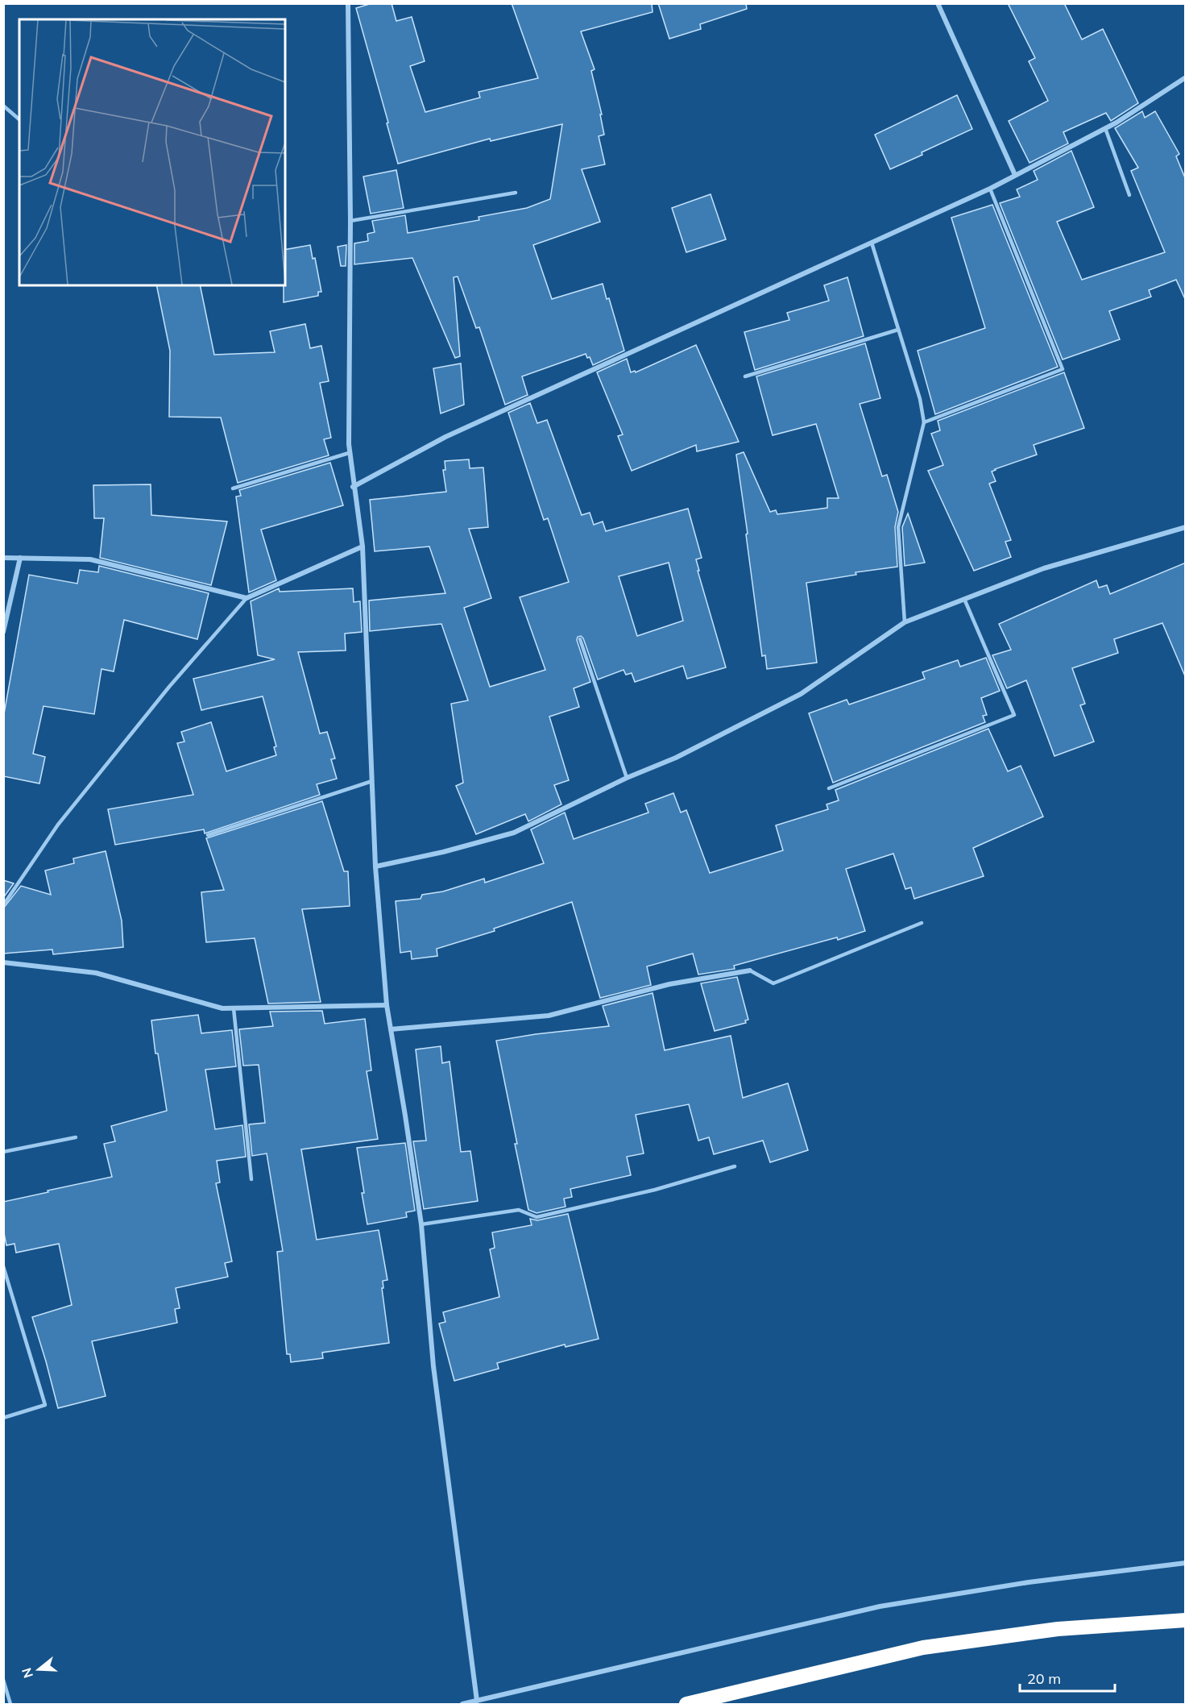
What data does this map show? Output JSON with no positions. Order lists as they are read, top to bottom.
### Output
{
  "scale_bar": "20 m",
  "north": "left"
}
